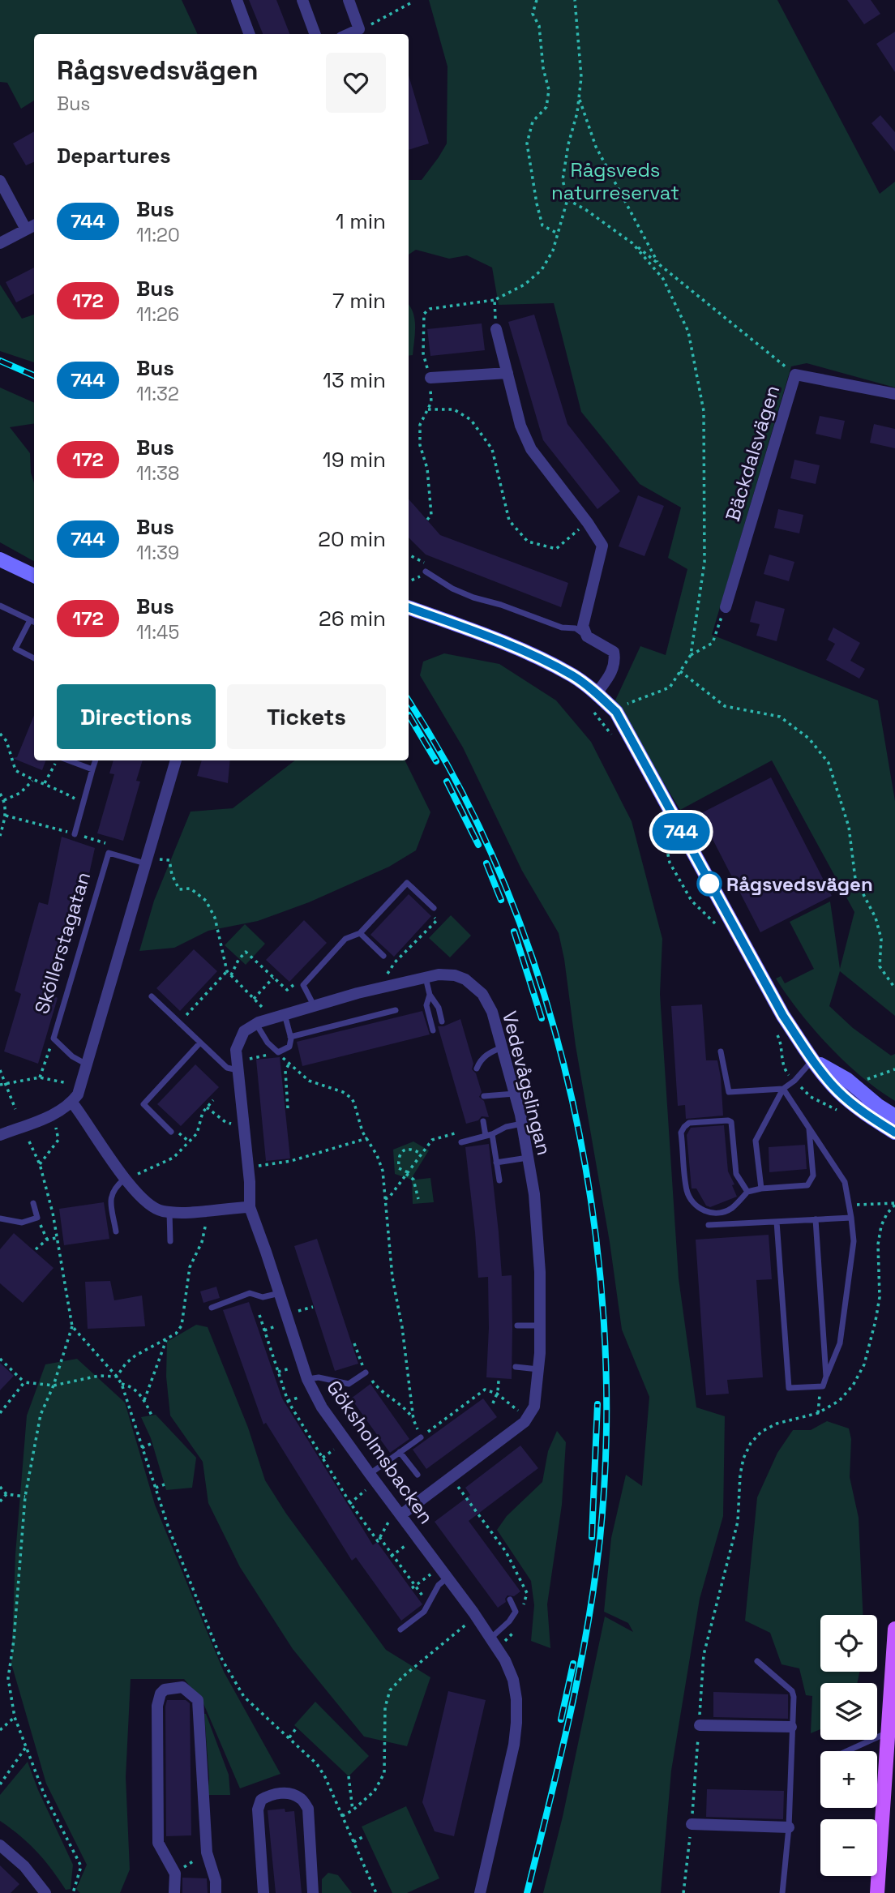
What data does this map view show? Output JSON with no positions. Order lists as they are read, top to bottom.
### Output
{
  "streets": {
    "street": ["Bäckdalsvägen", "Vedevågslingan", "Göksholmsbacken"],
    "lane": ["Sköllerstagatan"]
  },
  "crossings": [
    ["Vedevågslingan", "Göksholmsbacken"]
  ],
  "parks": ["Rågsveds naturreservat"],
  "places": ["Rågsvedsvägen"],
  "lines": ["bus line 744"],
  "page": {
    "on_map": "744",
    "heading": [
      ["Rågsvedsvägen", "Bus"],
      "Departures"
    ],
    "list": [
      {
        "mark": "744",
        "name": "Bus",
        "note": "11:20",
        "value": "1 min"
      },
      {
        "mark": "172",
        "name": "Bus",
        "note": "11:26",
        "value": "7 min"
      },
      {
        "mark": "744",
        "name": "Bus",
        "note": "11:32",
        "value": "13 min"
      },
      {
        "mark": "172",
        "name": "Bus",
        "note": "11:38",
        "value": "19 min"
      },
      {
        "mark": "744",
        "name": "Bus",
        "note": "11:39",
        "value": "20 min"
      },
      {
        "mark": "172",
        "name": "Bus",
        "note": "11:45",
        "value": "26 min"
      }
    ],
    "buttons": ["Directions", "Tickets"],
    "map_buttons": ["+", "−"]
  }
}
